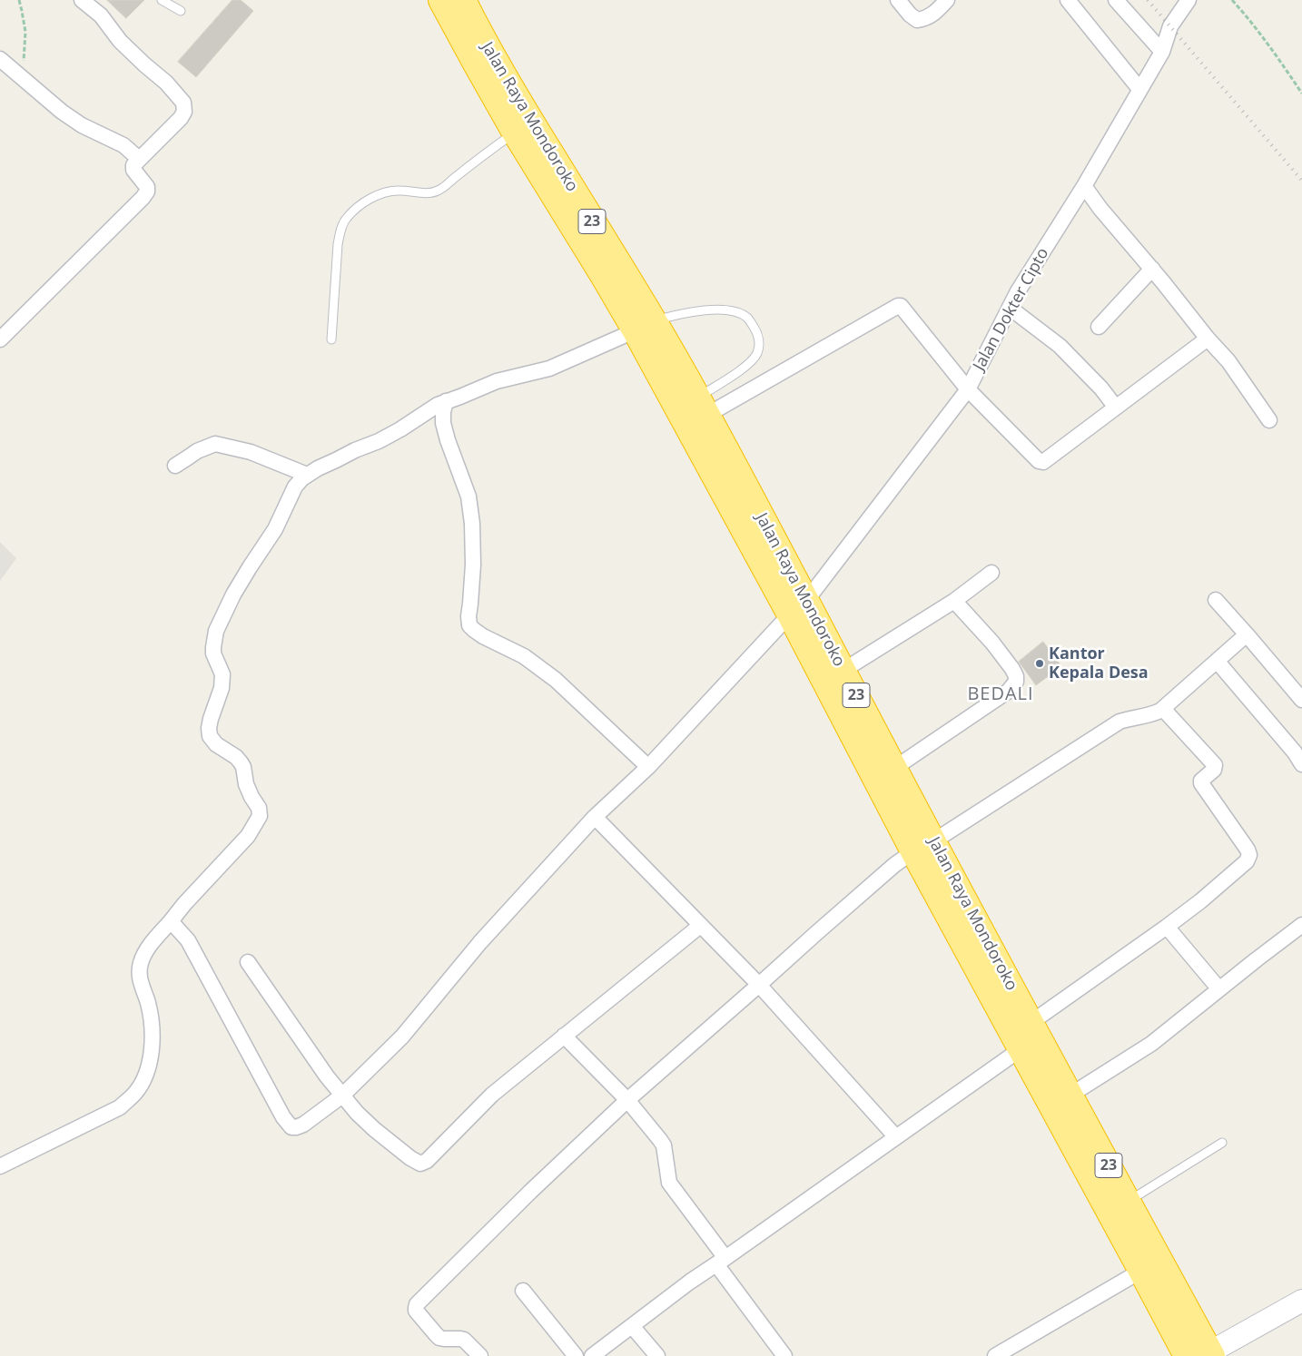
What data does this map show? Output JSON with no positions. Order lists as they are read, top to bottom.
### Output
{
  "streets": {
    "highway": ["Jalan Raya Mondoroko", "23"],
    "street": ["Jalan Dokter Cipto"]
  },
  "crossings": [
    ["Jalan Raya Mondoroko", "Jalan Dokter Cipto"]
  ],
  "districts": ["BEDALI"],
  "places": ["Kantor Kepala Desa"]
}
